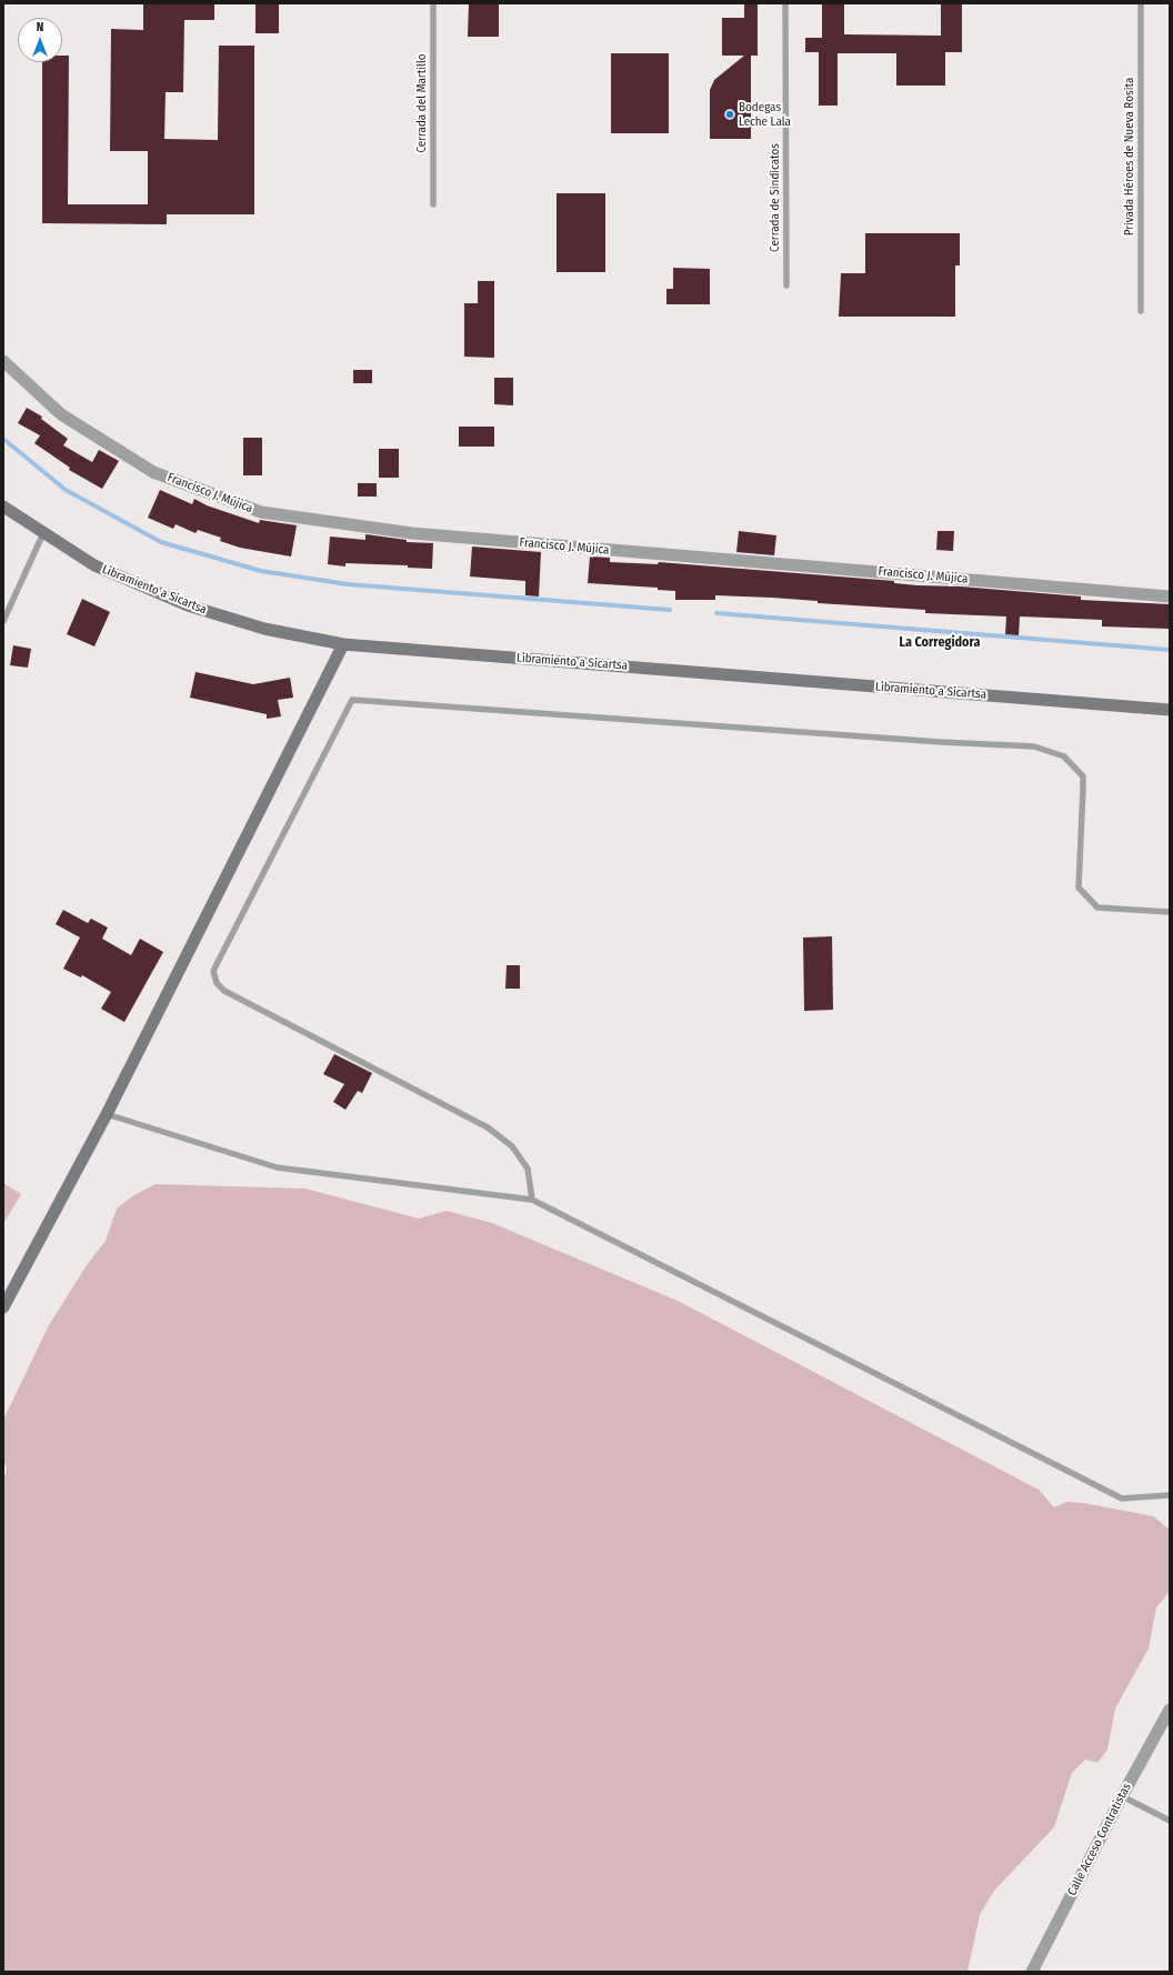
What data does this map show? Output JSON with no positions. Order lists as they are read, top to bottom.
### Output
{
  "streets": {
    "main road": ["Libramiento a Sicartsa"],
    "street": ["Francisco J. Mújica", "Calle Acceso Contratistas"],
    "lane": ["Cerrada del Martillo", "Privada Héroes de Nueva Rosita", "Cerrada de Sindicatos"]
  },
  "districts": ["La Corregidora"],
  "places": ["Bodegas Leche Lala"],
  "north": "top"
}
